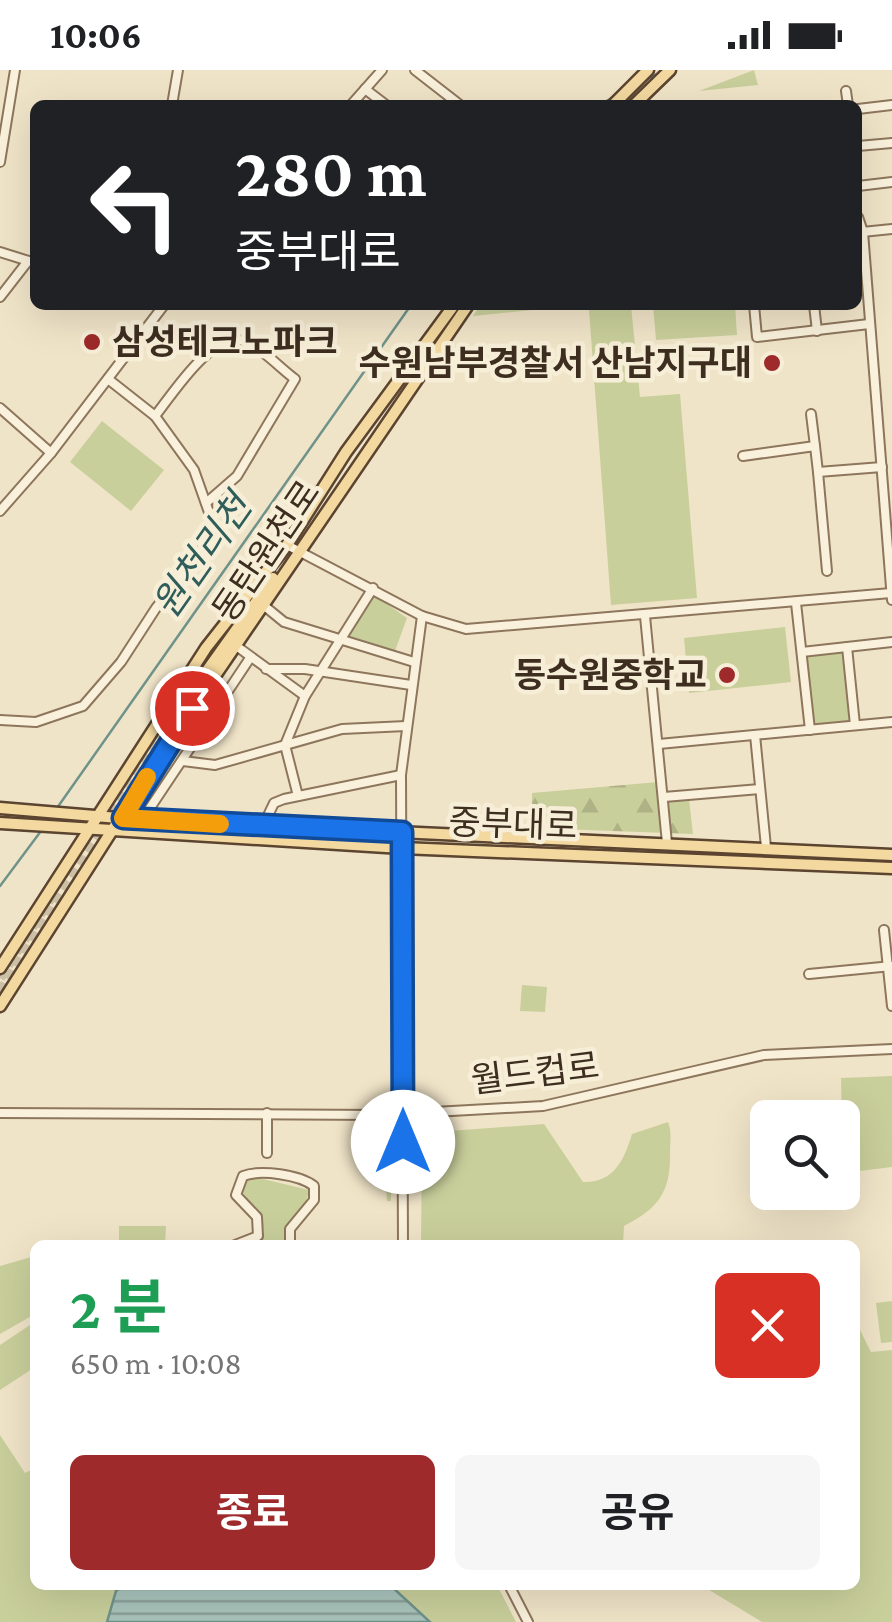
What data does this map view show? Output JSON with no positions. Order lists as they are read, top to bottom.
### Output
{
  "streets": {
    "main road": ["동탄원천로", "중부대로"],
    "street": ["월드컵로"]
  },
  "crossings": [
    ["동탄원천로", "중부대로"]
  ],
  "water": ["원천리천"],
  "places": ["삼성테크노파크", "수원남부경찰서 산남지구대", "동수원중학교"],
  "page": {
    "status": "10:06",
    "turn": ["280 m", "중부대로"],
    "heading": ["2 분", "650 m · 10:08"],
    "buttons": ["종료", "공유"]
  }
}
